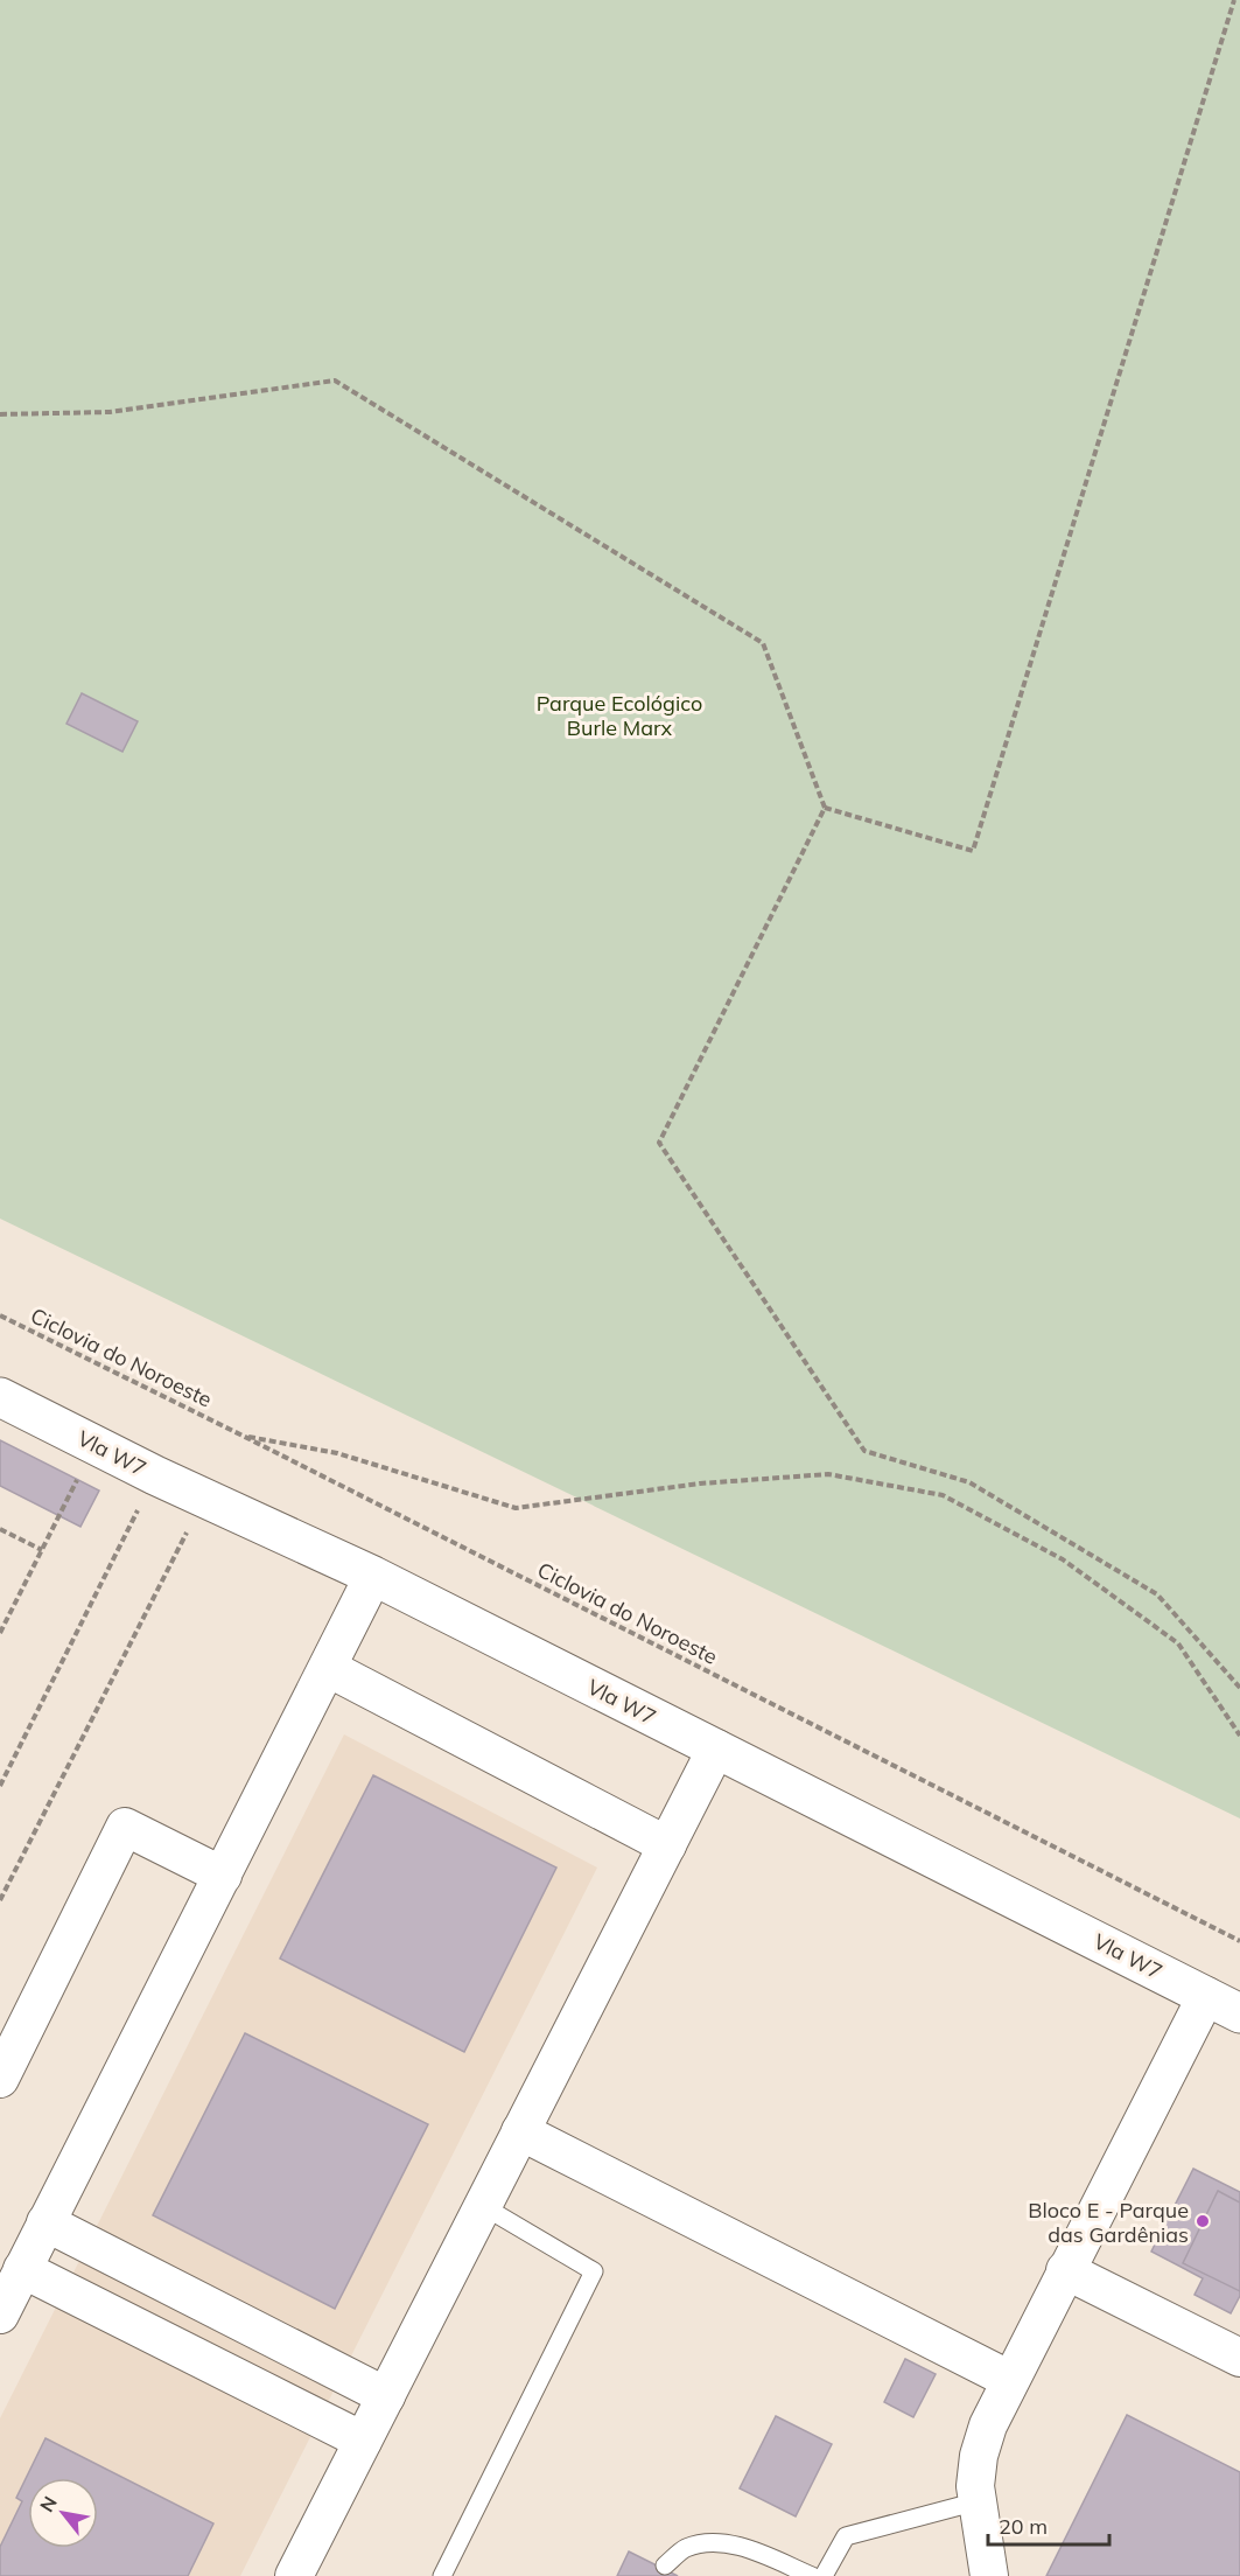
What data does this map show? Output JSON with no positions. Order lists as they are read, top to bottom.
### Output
{
  "streets": {
    "main road": ["Vla W7"],
    "path": ["Ciclovia do Noroeste"]
  },
  "parks": ["Parque Ecológico Burle Marx"],
  "places": ["Bloco E - Parque das Gardênias"],
  "scale_bar": "20 m",
  "north": "top left"
}
